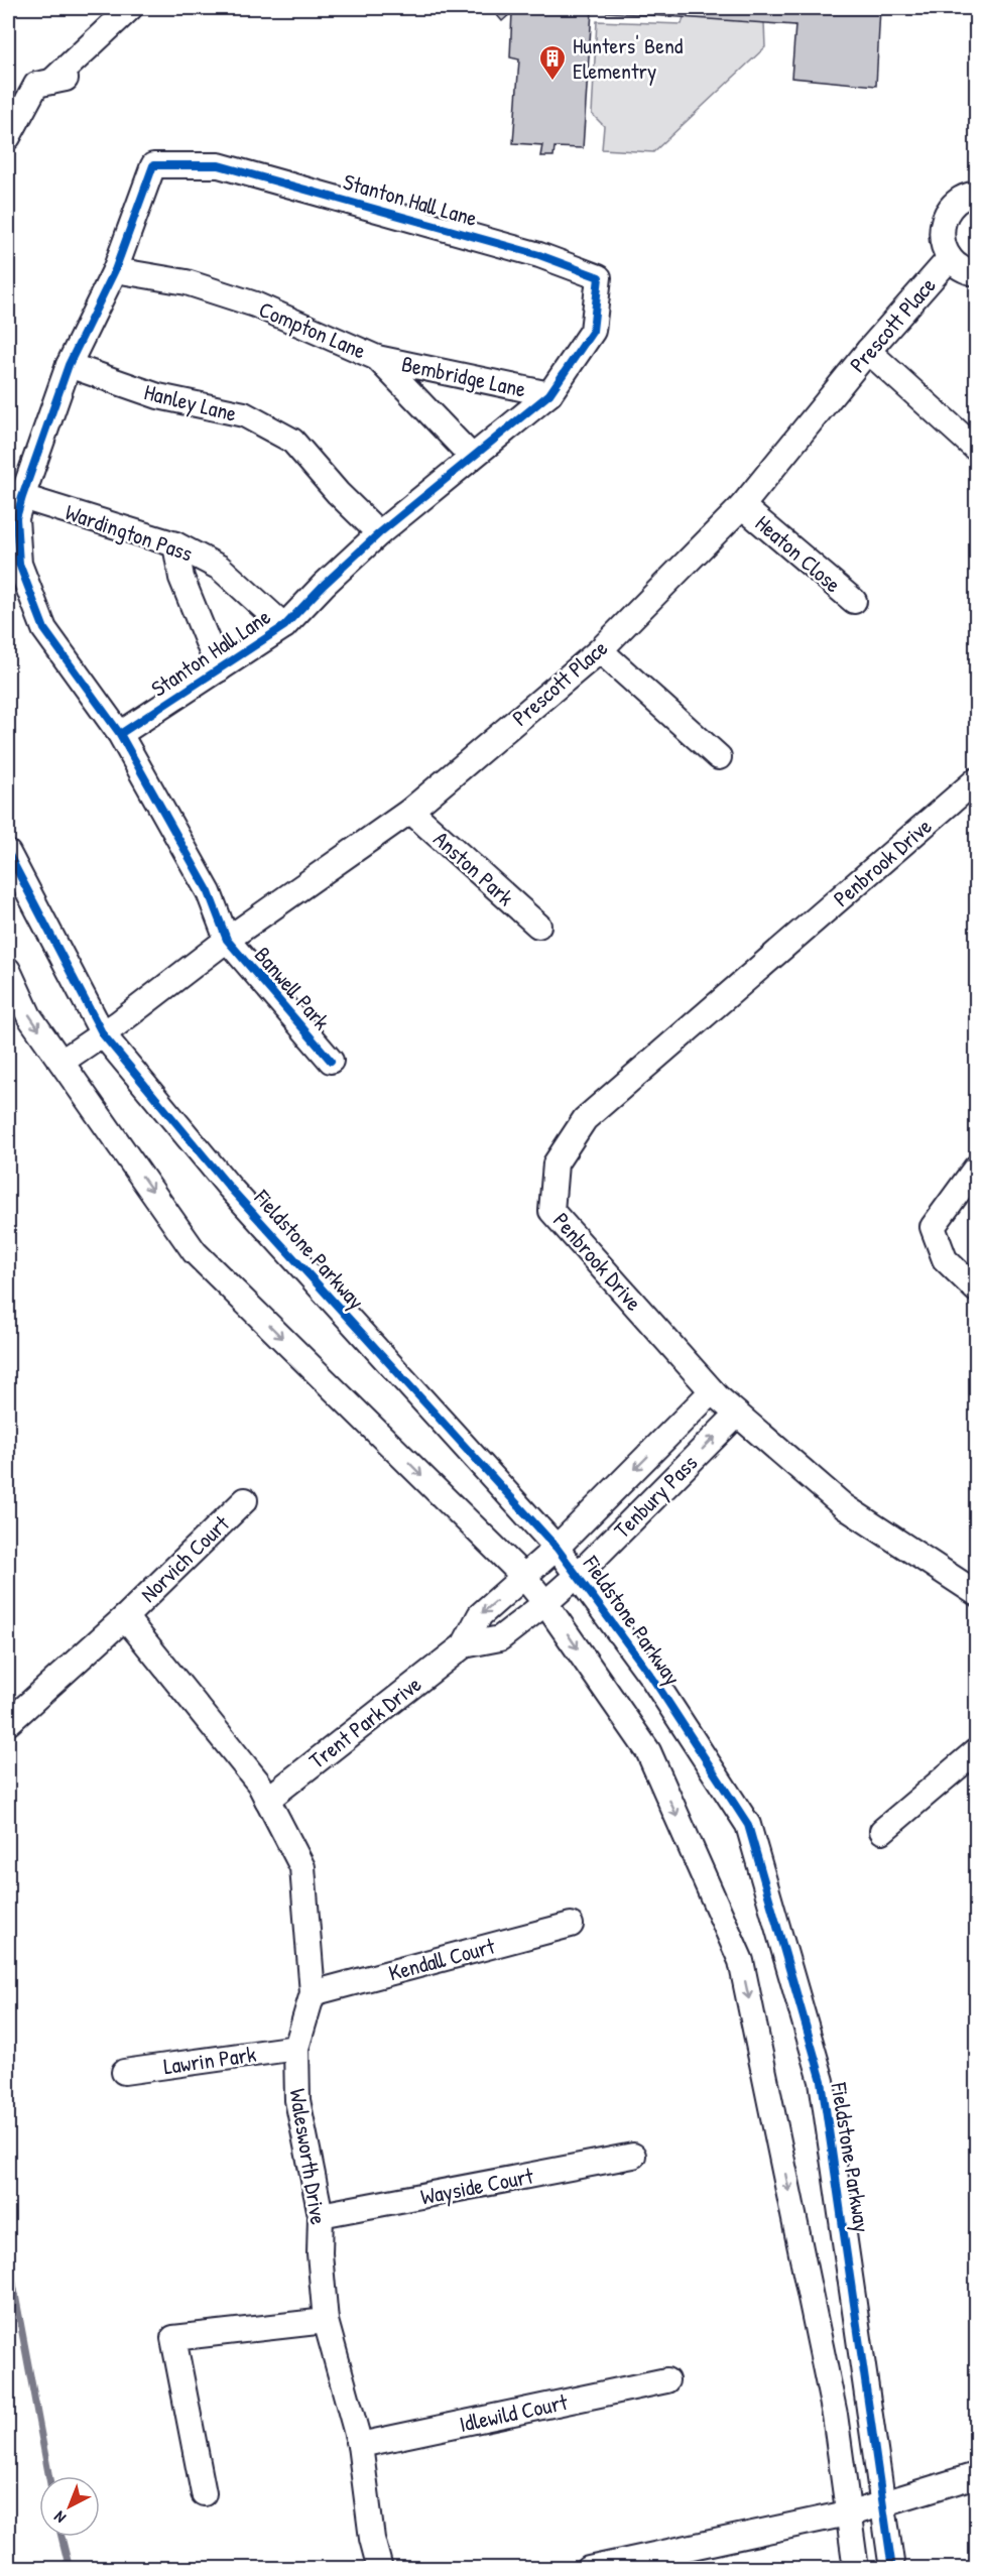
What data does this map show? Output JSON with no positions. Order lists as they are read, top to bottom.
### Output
{
  "streets": {
    "street": [
      "Stanton Hall Lane",
      "Prescott Place",
      "Compton Lane",
      "Bembridge Lane",
      "Hanley Lane",
      "Wardington Pass",
      "Heaton Close",
      "Penbrook Drive",
      "Anston Park",
      "Banwell Park",
      "Fieldstone Parkway",
      "Tenbury Pass",
      "Norvich Court",
      "Trent Park Drive",
      "Kendall Court",
      "Lawrin Park",
      "Walesworth Drive",
      "Wayside Court",
      "Idlewild Court"
    ]
  },
  "crossings": [
    ["Stanton Hall Lane", "Prescott Place"],
    ["Stanton Hall Lane", "Compton Lane"],
    ["Stanton Hall Lane", "Bembridge Lane"],
    ["Stanton Hall Lane", "Hanley Lane"],
    ["Stanton Hall Lane", "Wardington Pass"],
    ["Stanton Hall Lane", "Banwell Park"],
    ["Prescott Place", "Heaton Close"],
    ["Prescott Place", "Anston Park"],
    ["Prescott Place", "Banwell Park"],
    ["Prescott Place", "Fieldstone Parkway"],
    ["Compton Lane", "Bembridge Lane"],
    ["Penbrook Drive", "Tenbury Pass"],
    ["Fieldstone Parkway", "Tenbury Pass"],
    ["Tenbury Pass", "Trent Park Drive"],
    ["Norvich Court", "Walesworth Drive"],
    ["Trent Park Drive", "Walesworth Drive"],
    ["Kendall Court", "Walesworth Drive"],
    ["Lawrin Park", "Walesworth Drive"],
    ["Walesworth Drive", "Wayside Court"],
    ["Walesworth Drive", "Idlewild Court"]
  ],
  "places": {
    "building": ["Hunters' Bend Elementry"]
  },
  "north": "bottom left"
}
